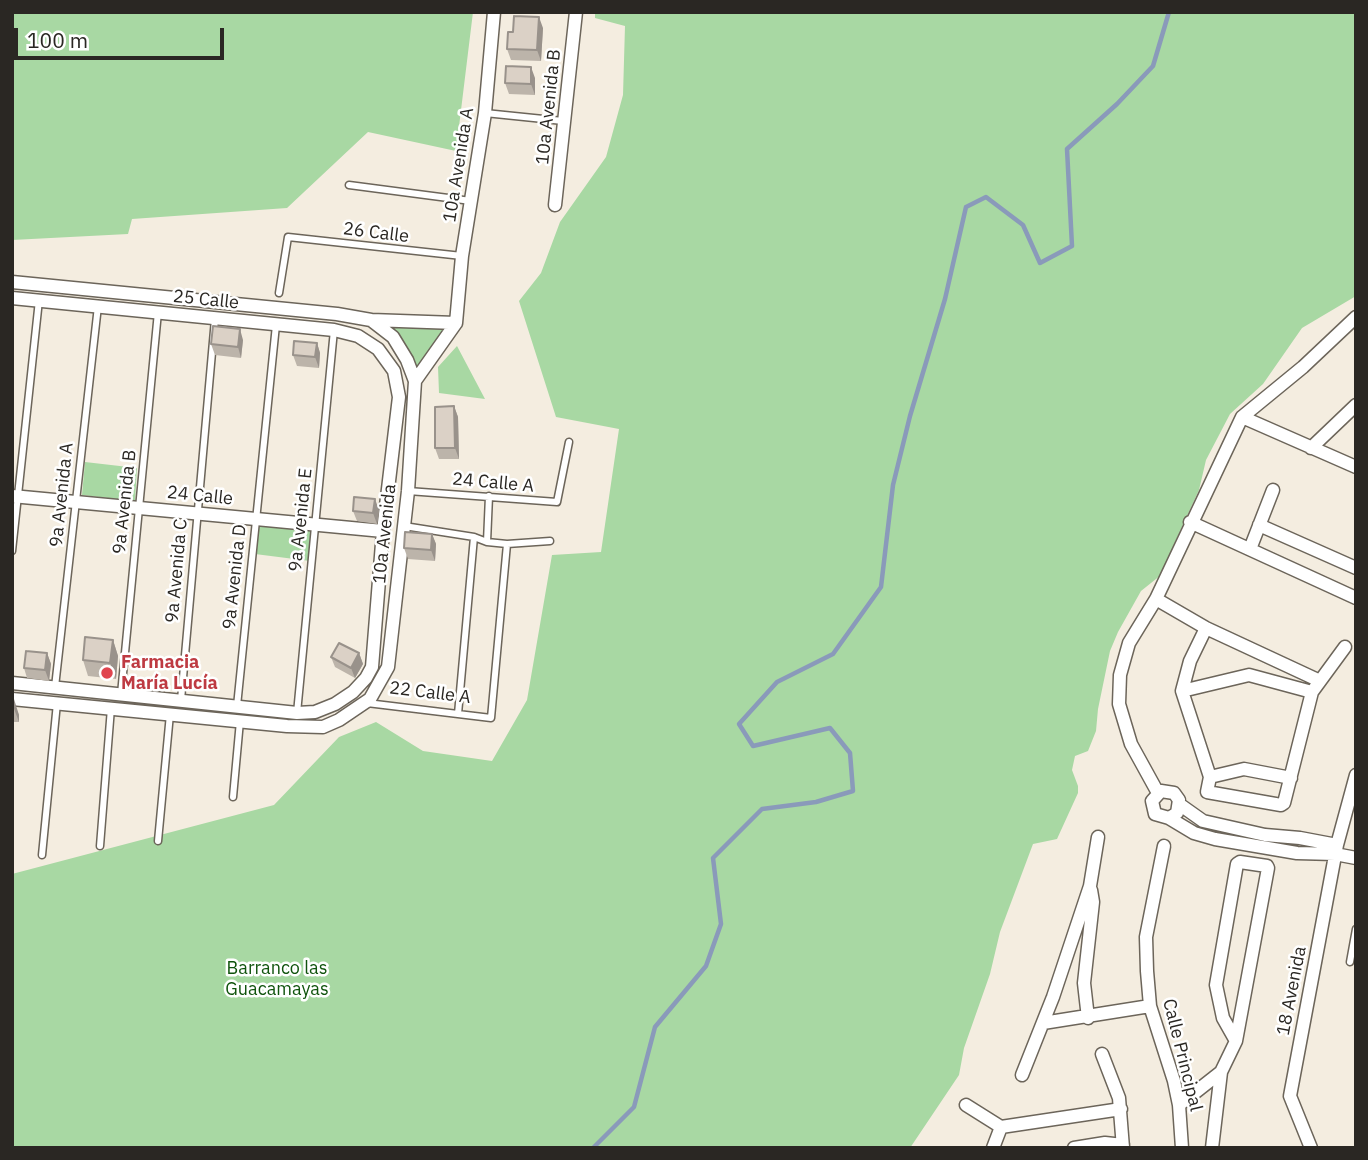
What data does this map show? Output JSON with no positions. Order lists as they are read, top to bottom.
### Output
{
  "streets": {
    "street": [
      "10a Avenida B",
      "10a Avenida A",
      "25 Calle",
      "24 Calle",
      "10a Avenida",
      "18 Avenida",
      "Calle Principal"
    ],
    "lane": [
      "26 Calle",
      "24 Calle A",
      "9a Avenida A",
      "9a Avenida B",
      "9a Avenida E",
      "9a Avenida C",
      "9a Avenida D",
      "22 Calle A"
    ]
  },
  "crossings": [
    ["10a Avenida A", "26 Calle"],
    ["10a Avenida A", "25 Calle"],
    ["25 Calle", "9a Avenida A"],
    ["25 Calle", "9a Avenida B"],
    ["25 Calle", "9a Avenida E"],
    ["25 Calle", "10a Avenida"],
    ["25 Calle", "9a Avenida C"],
    ["25 Calle", "9a Avenida D"],
    ["24 Calle A", "10a Avenida"],
    ["9a Avenida A", "24 Calle"],
    ["24 Calle", "9a Avenida B"],
    ["24 Calle", "9a Avenida E"],
    ["24 Calle", "10a Avenida"],
    ["24 Calle", "9a Avenida C"],
    ["24 Calle", "9a Avenida D"],
    ["10a Avenida", "22 Calle A"]
  ],
  "parks": ["Barranco las Guacamayas"],
  "places": ["Farmacia María Lucía"],
  "scale_bar": "100 m"
}
